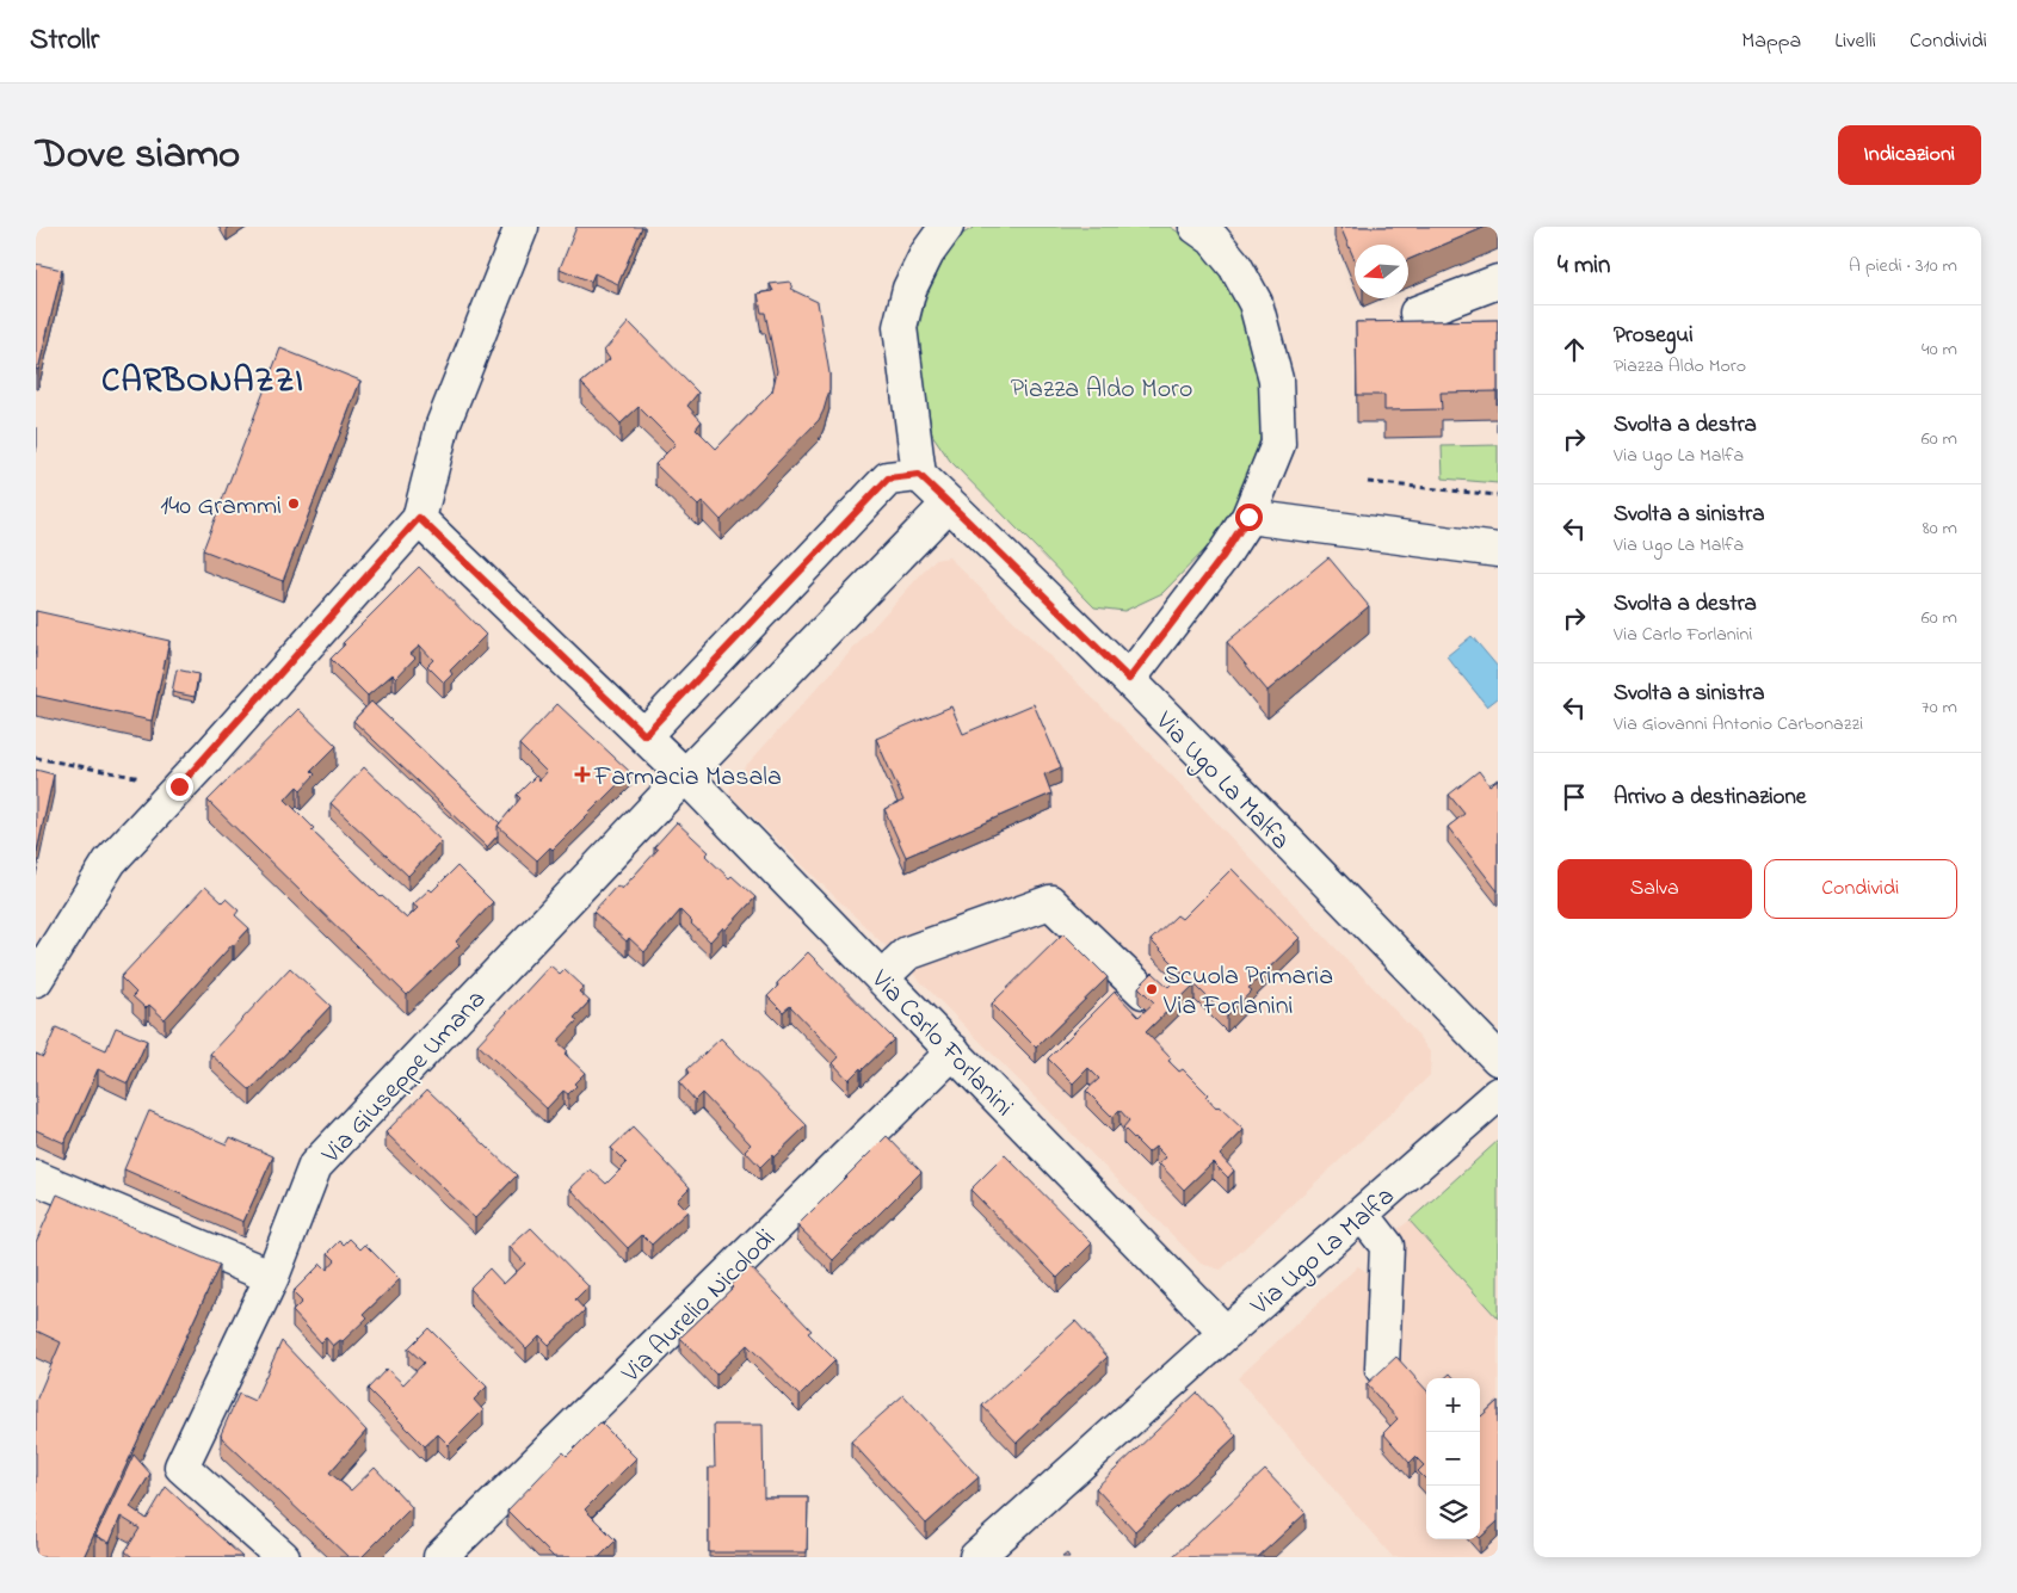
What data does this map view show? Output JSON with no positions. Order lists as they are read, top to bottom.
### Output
{
  "streets": {
    "street": [
      "Via Ugo La Malfa",
      "Via Carlo Forlanini",
      "Via Giuseppe Umana",
      "Via Aurelio Nicolodi"
    ]
  },
  "crossings": [
    ["Via Ugo La Malfa", "Via Carlo Forlanini"],
    ["Via Carlo Forlanini", "Via Giuseppe Umana"],
    ["Via Carlo Forlanini", "Via Aurelio Nicolodi"]
  ],
  "districts": ["CARBONAZZI"],
  "parks": ["Piazza Aldo Moro"],
  "places": {
    "other": ["140 Grammi", "Scuola Primaria Via Forlanini"],
    "health": ["Farmacia Masala"]
  },
  "north": "left",
  "page": {
    "header": "Strollr",
    "nav": ["Mappa", "Livelli", "Condividi"],
    "title": "Dove siamo",
    "buttons": [
      "Indicazioni",
      ["Salva", "Condividi"]
    ],
    "heading": ["4 min", "A piedi · 310 m"],
    "list": [
      ["Prosegui", "Piazza Aldo Moro", "40 m"],
      ["Svolta a destra", "Via Ugo La Malfa", "60 m"],
      ["Svolta a sinistra", "Via Ugo La Malfa", "80 m"],
      ["Svolta a destra", "Via Carlo Forlanini", "60 m"],
      ["Svolta a sinistra", "Via Giovanni Antonio Carbonazzi", "70 m"],
      "Arrivo a destinazione"
    ],
    "map_buttons": ["+", "−"]
  }
}
